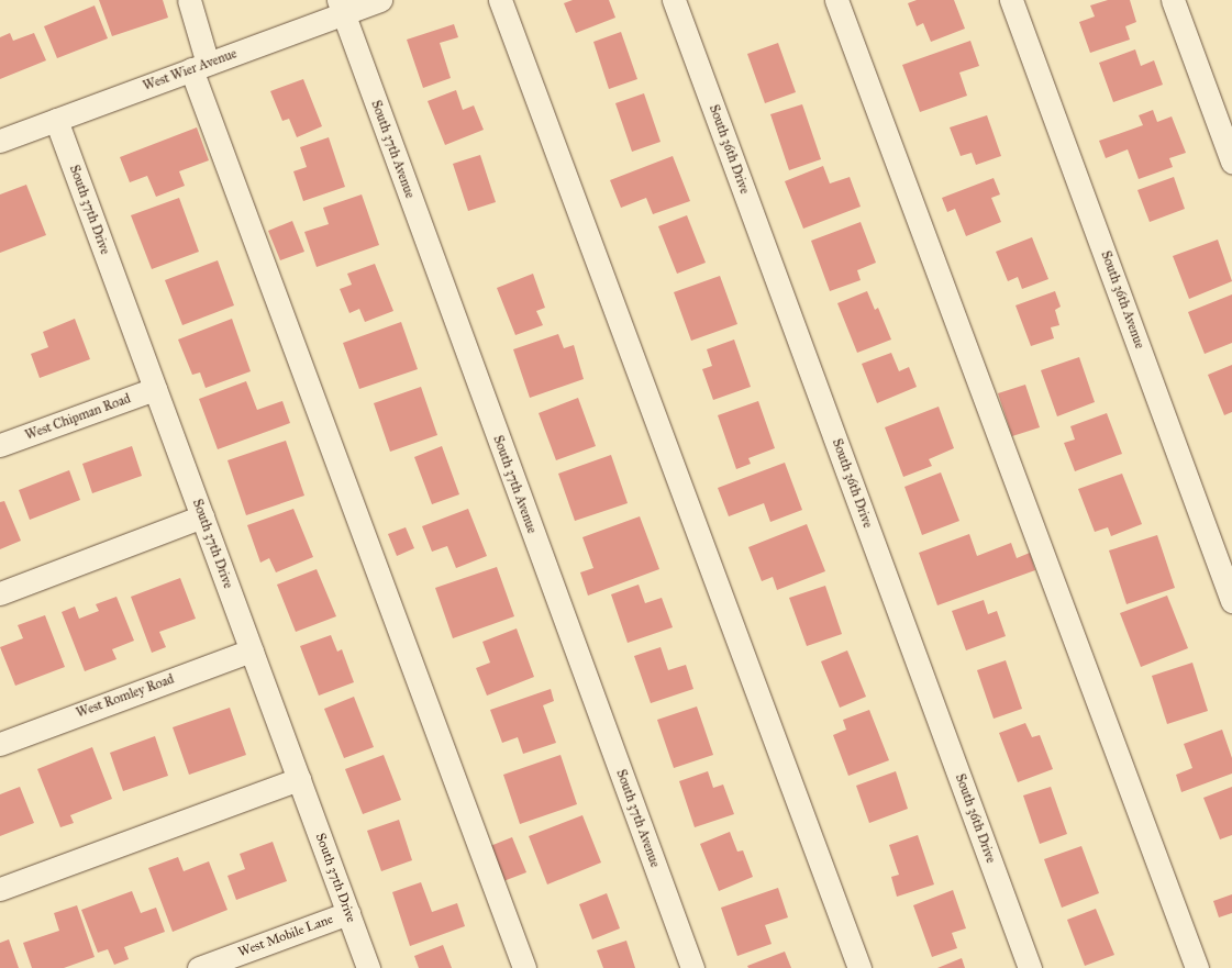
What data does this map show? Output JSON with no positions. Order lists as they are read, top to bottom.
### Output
{
  "streets": {
    "street": [
      "West Wier Avenue",
      "South 37th Avenue",
      "South 36th Drive",
      "South 37th Drive",
      "South 36th Avenue",
      "West Chipman Road",
      "West Romley Road",
      "West Mobile Lane"
    ]
  },
  "crossings": [
    ["West Wier Avenue", "South 37th Avenue"],
    ["West Wier Avenue", "South 37th Drive"],
    ["South 37th Drive", "West Chipman Road"],
    ["South 37th Drive", "West Romley Road"],
    ["South 37th Drive", "West Mobile Lane"]
  ]
}
